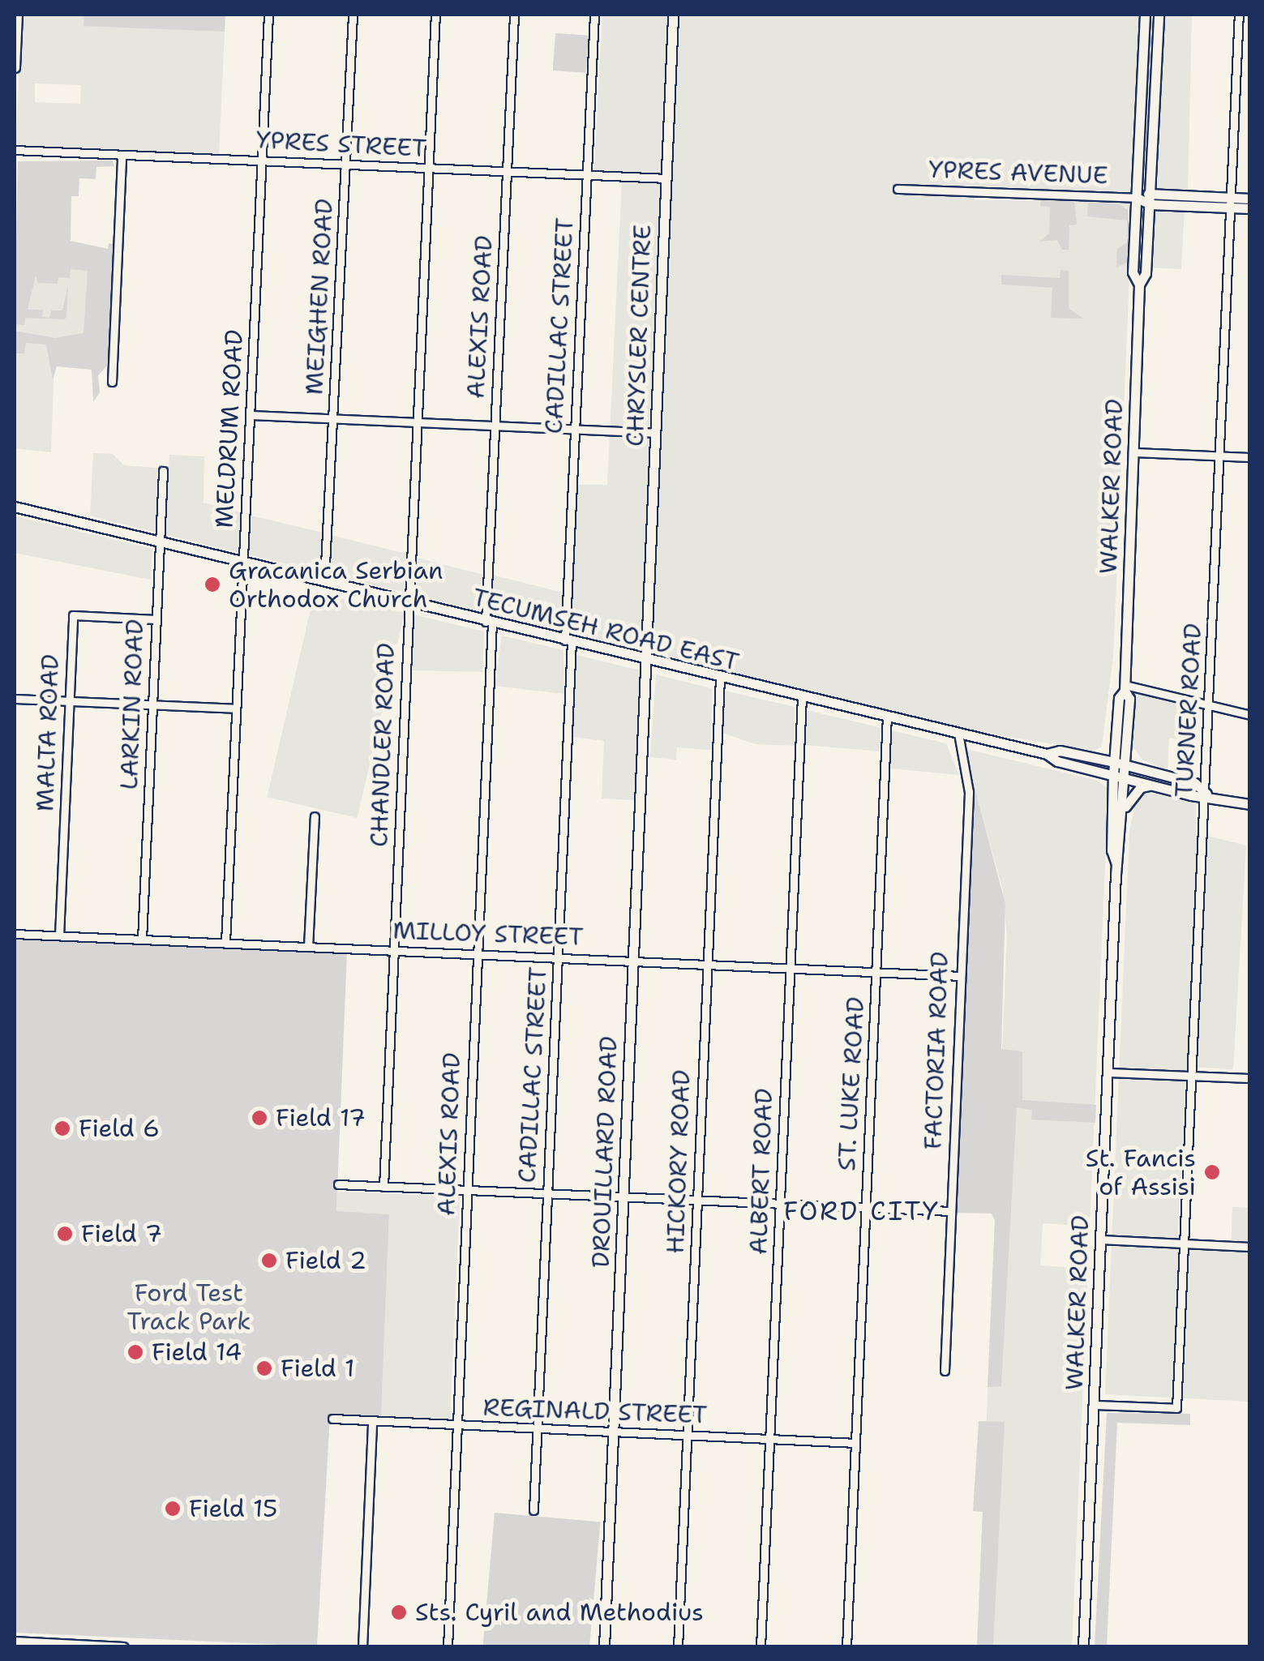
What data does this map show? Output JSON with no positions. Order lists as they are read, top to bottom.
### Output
{
  "streets": {
    "main road": [
      "YPRES AVENUE",
      "CHRYSLER CENTRE",
      "WALKER ROAD",
      "TECUMSEH ROAD EAST",
      "DROUILLARD ROAD"
    ],
    "street": [
      "YPRES STREET",
      "MEIGHEN ROAD",
      "ALEXIS ROAD",
      "CADILLAC STREET",
      "MELDRUM ROAD",
      "LARKIN ROAD",
      "TURNER ROAD",
      "MALTA ROAD",
      "CHANDLER ROAD",
      "MILLOY STREET",
      "FACTORIA ROAD",
      "ST. LUKE ROAD",
      "HICKORY ROAD",
      "ALBERT ROAD",
      "REGINALD STREET"
    ]
  },
  "crossings": [
    ["YPRES STREET", "MEIGHEN ROAD"],
    ["YPRES STREET", "ALEXIS ROAD"],
    ["YPRES STREET", "CADILLAC STREET"],
    ["YPRES STREET", "CHRYSLER CENTRE"],
    ["YPRES STREET", "MELDRUM ROAD"],
    ["YPRES STREET", "CHANDLER ROAD"],
    ["YPRES AVENUE", "WALKER ROAD"],
    ["YPRES AVENUE", "TURNER ROAD"],
    ["MEIGHEN ROAD", "TECUMSEH ROAD EAST"],
    ["ALEXIS ROAD", "TECUMSEH ROAD EAST"],
    ["ALEXIS ROAD", "MILLOY STREET"],
    ["ALEXIS ROAD", "REGINALD STREET"],
    ["CADILLAC STREET", "TECUMSEH ROAD EAST"],
    ["CADILLAC STREET", "MILLOY STREET"],
    ["CADILLAC STREET", "REGINALD STREET"],
    ["CHRYSLER CENTRE", "TECUMSEH ROAD EAST"],
    ["CHRYSLER CENTRE", "DROUILLARD ROAD"],
    ["MELDRUM ROAD", "TECUMSEH ROAD EAST"],
    ["MELDRUM ROAD", "MILLOY STREET"],
    ["WALKER ROAD", "TECUMSEH ROAD EAST"],
    ["WALKER ROAD", "TURNER ROAD"],
    ["TECUMSEH ROAD EAST", "LARKIN ROAD"],
    ["TECUMSEH ROAD EAST", "TURNER ROAD"],
    ["TECUMSEH ROAD EAST", "CHANDLER ROAD"],
    ["TECUMSEH ROAD EAST", "FACTORIA ROAD"],
    ["TECUMSEH ROAD EAST", "ST. LUKE ROAD"],
    ["TECUMSEH ROAD EAST", "DROUILLARD ROAD"],
    ["TECUMSEH ROAD EAST", "HICKORY ROAD"],
    ["TECUMSEH ROAD EAST", "ALBERT ROAD"],
    ["LARKIN ROAD", "MALTA ROAD"],
    ["LARKIN ROAD", "MILLOY STREET"],
    ["MALTA ROAD", "MILLOY STREET"],
    ["CHANDLER ROAD", "MILLOY STREET"],
    ["MILLOY STREET", "FACTORIA ROAD"],
    ["MILLOY STREET", "ST. LUKE ROAD"],
    ["MILLOY STREET", "DROUILLARD ROAD"],
    ["MILLOY STREET", "HICKORY ROAD"],
    ["MILLOY STREET", "ALBERT ROAD"],
    ["ST. LUKE ROAD", "REGINALD STREET"],
    ["DROUILLARD ROAD", "REGINALD STREET"],
    ["HICKORY ROAD", "REGINALD STREET"],
    ["ALBERT ROAD", "REGINALD STREET"]
  ],
  "districts": ["FORD CITY"],
  "parks": ["Ford Test Track Park"],
  "places": [
    "Gracanica Serbian Orthodox Church",
    "Field 17",
    "Field 6",
    "St. Fancis of Assisi",
    "Field 7",
    "Field 2",
    "Field 14",
    "Field 1",
    "Field 15",
    "Sts. Cyril and Methodius"
  ]
}
